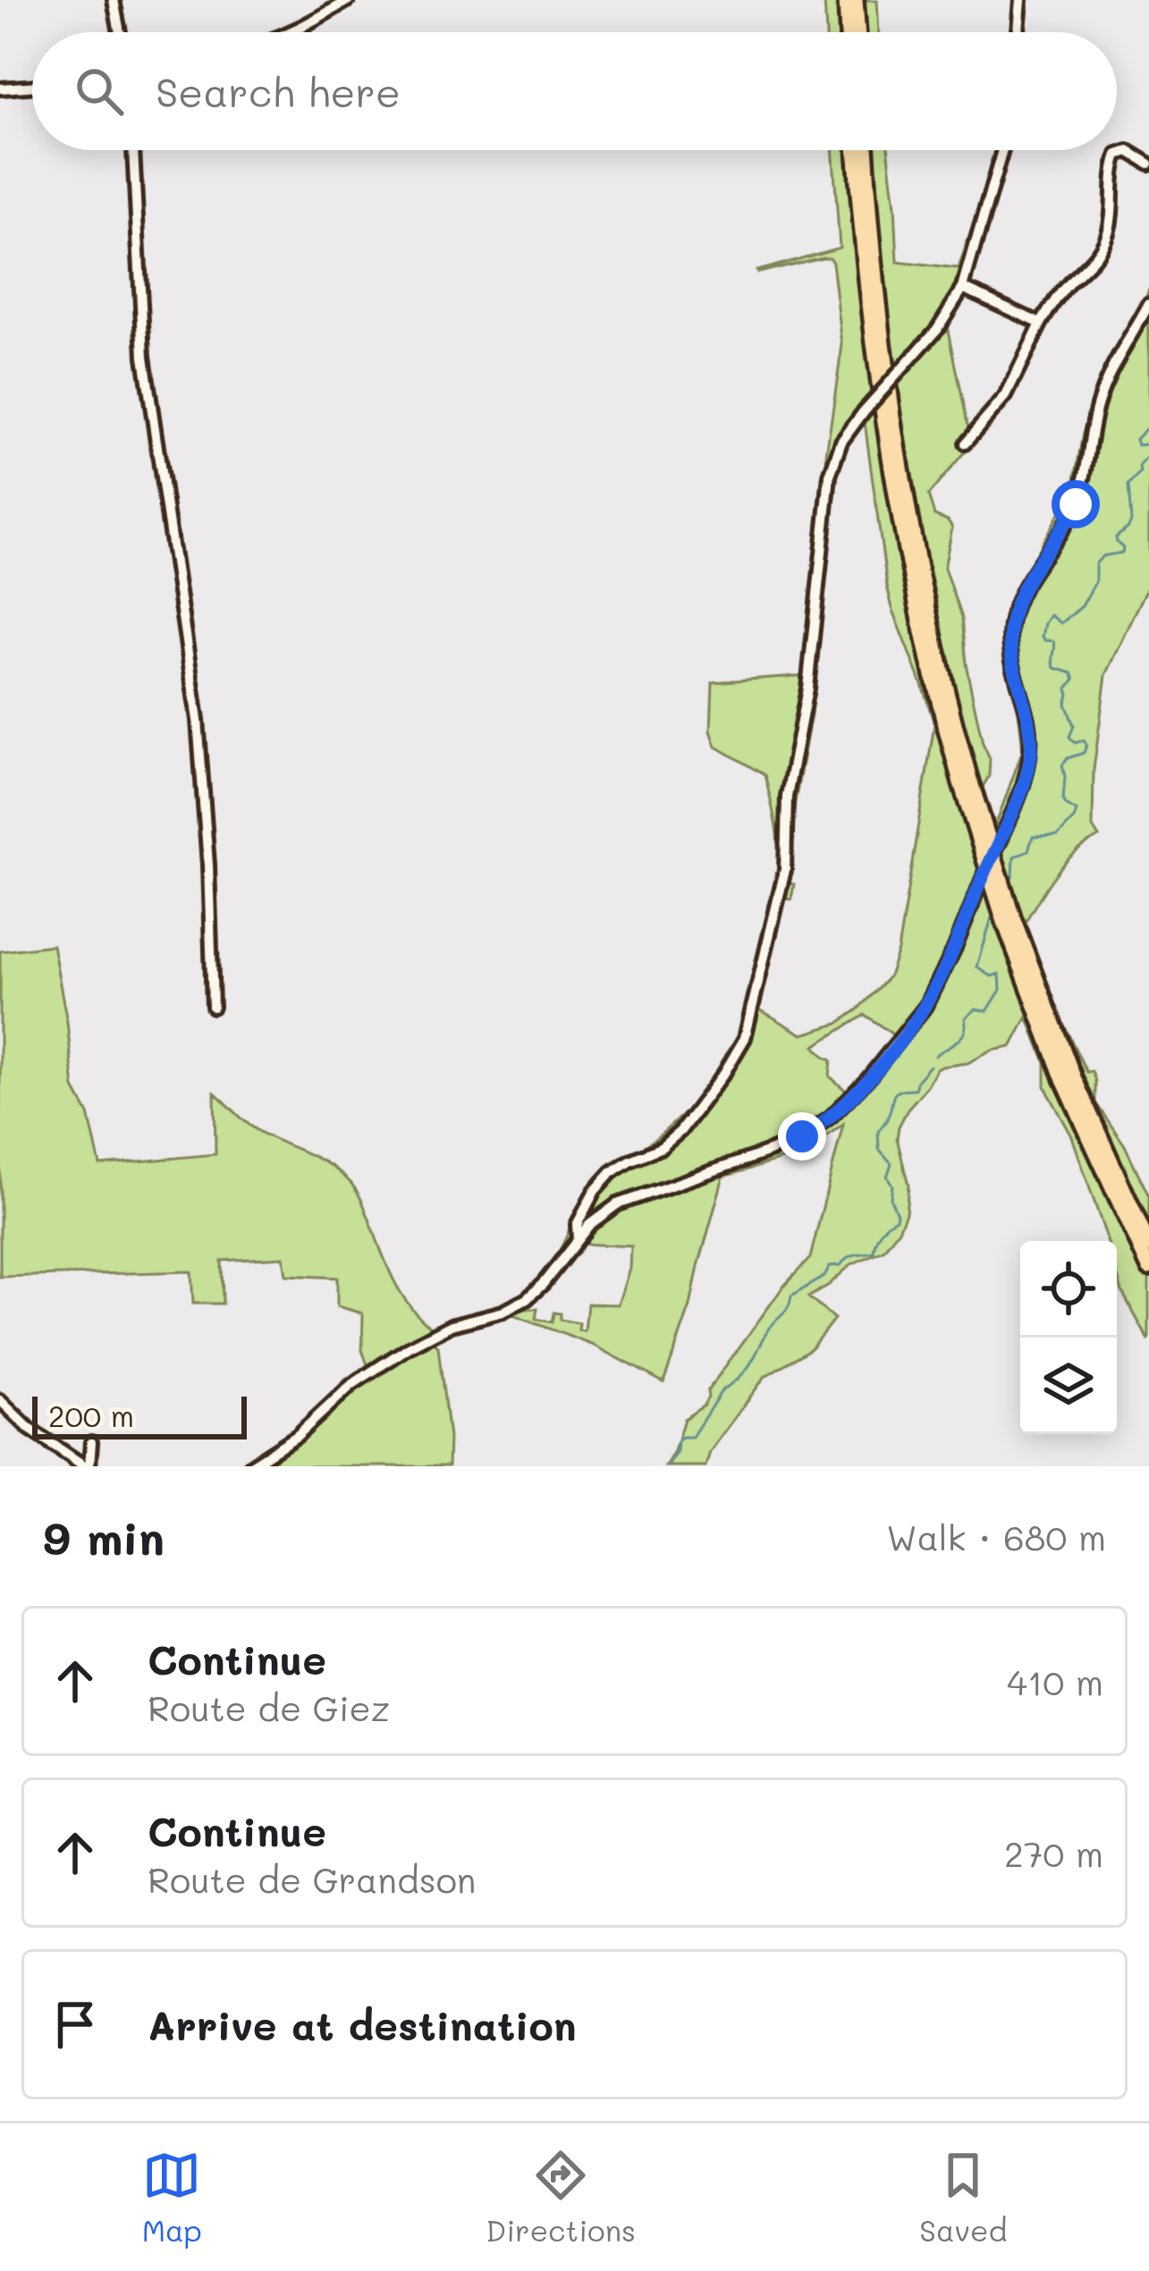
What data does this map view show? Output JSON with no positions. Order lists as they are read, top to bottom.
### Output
{
  "scale_bar": "200 m",
  "page": {
    "search": "Search here",
    "scale": "200 m",
    "heading": ["9 min", "Walk · 680 m"],
    "list": [
      ["Continue", "Route de Giez", "410 m"],
      ["Continue", "Route de Grandson", "270 m"],
      "Arrive at destination"
    ],
    "nav": ["Map", "Directions", "Saved"]
  }
}
